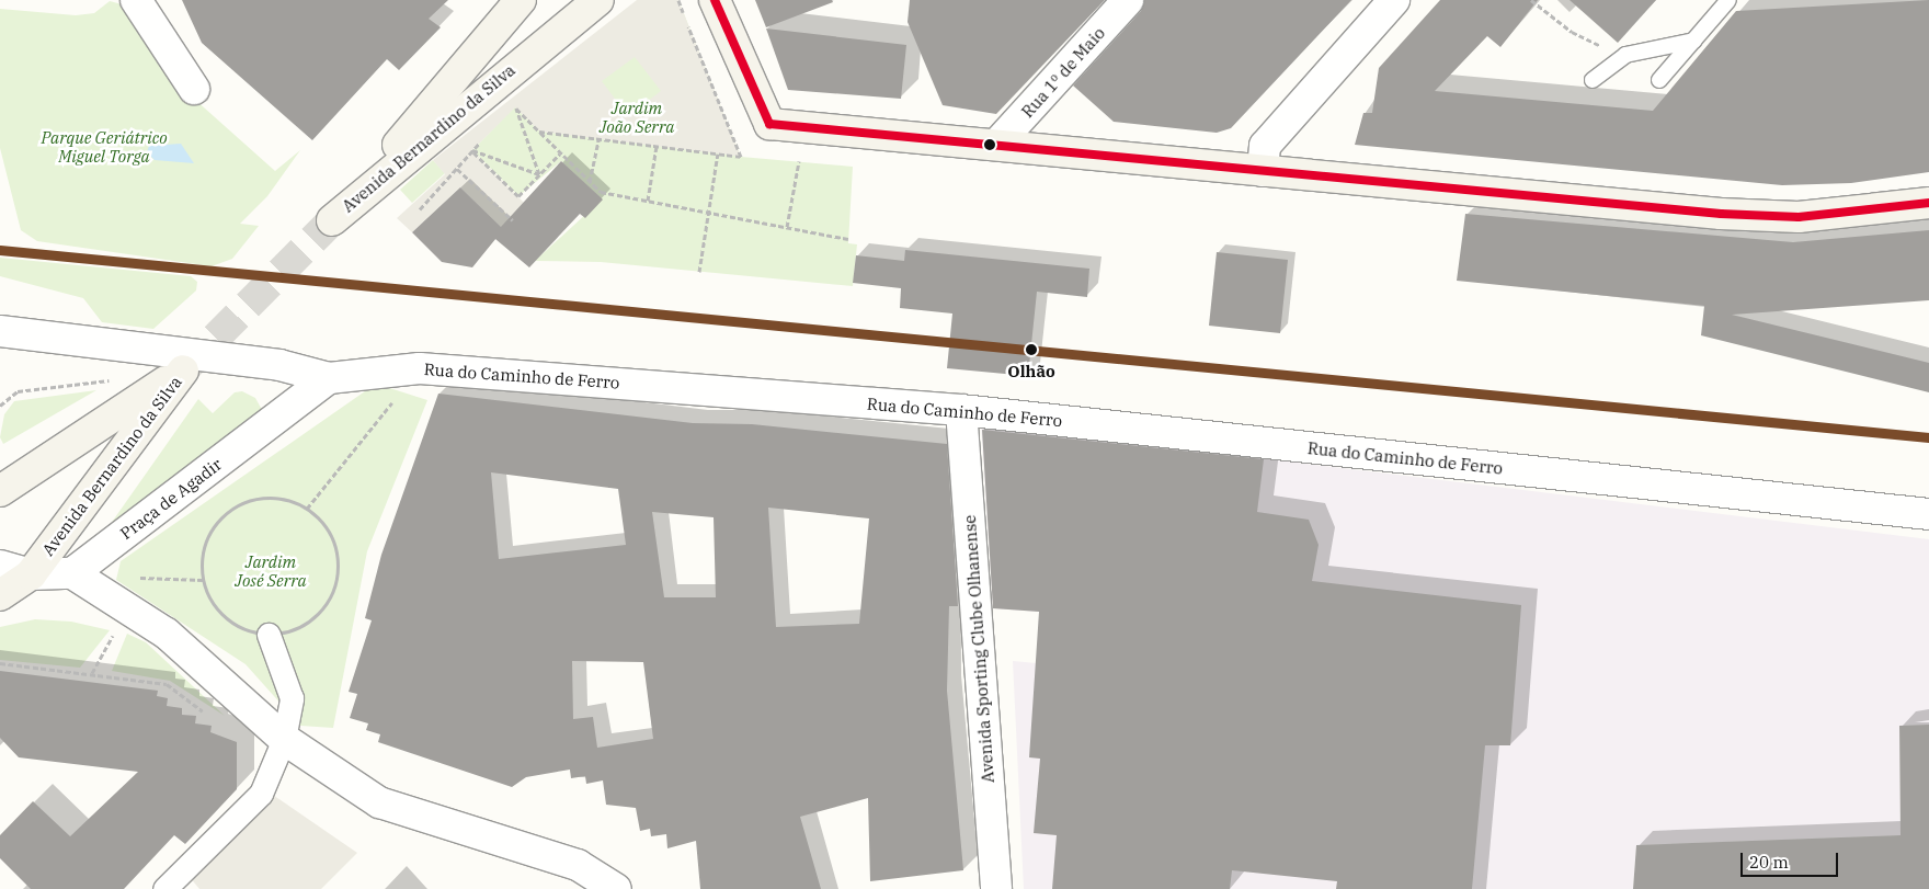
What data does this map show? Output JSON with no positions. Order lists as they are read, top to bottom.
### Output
{
  "streets": {
    "main road": ["Avenida Bernardino da Silva"],
    "street": [
      "Rua 1º de Maio",
      "Rua do Caminho de Ferro",
      "Praça de Agadir",
      "Avenida Sporting Clube Olhanense"
    ]
  },
  "crossings": [
    ["Rua do Caminho de Ferro", "Praça de Agadir"],
    ["Rua do Caminho de Ferro", "Avenida Sporting Clube Olhanense"]
  ],
  "parks": ["Jardim João Serra", "Parque Geriátrico Miguel Torga", "Jardim José Serra"],
  "places": ["Olhão"],
  "scale_bar": "20 m"
}
